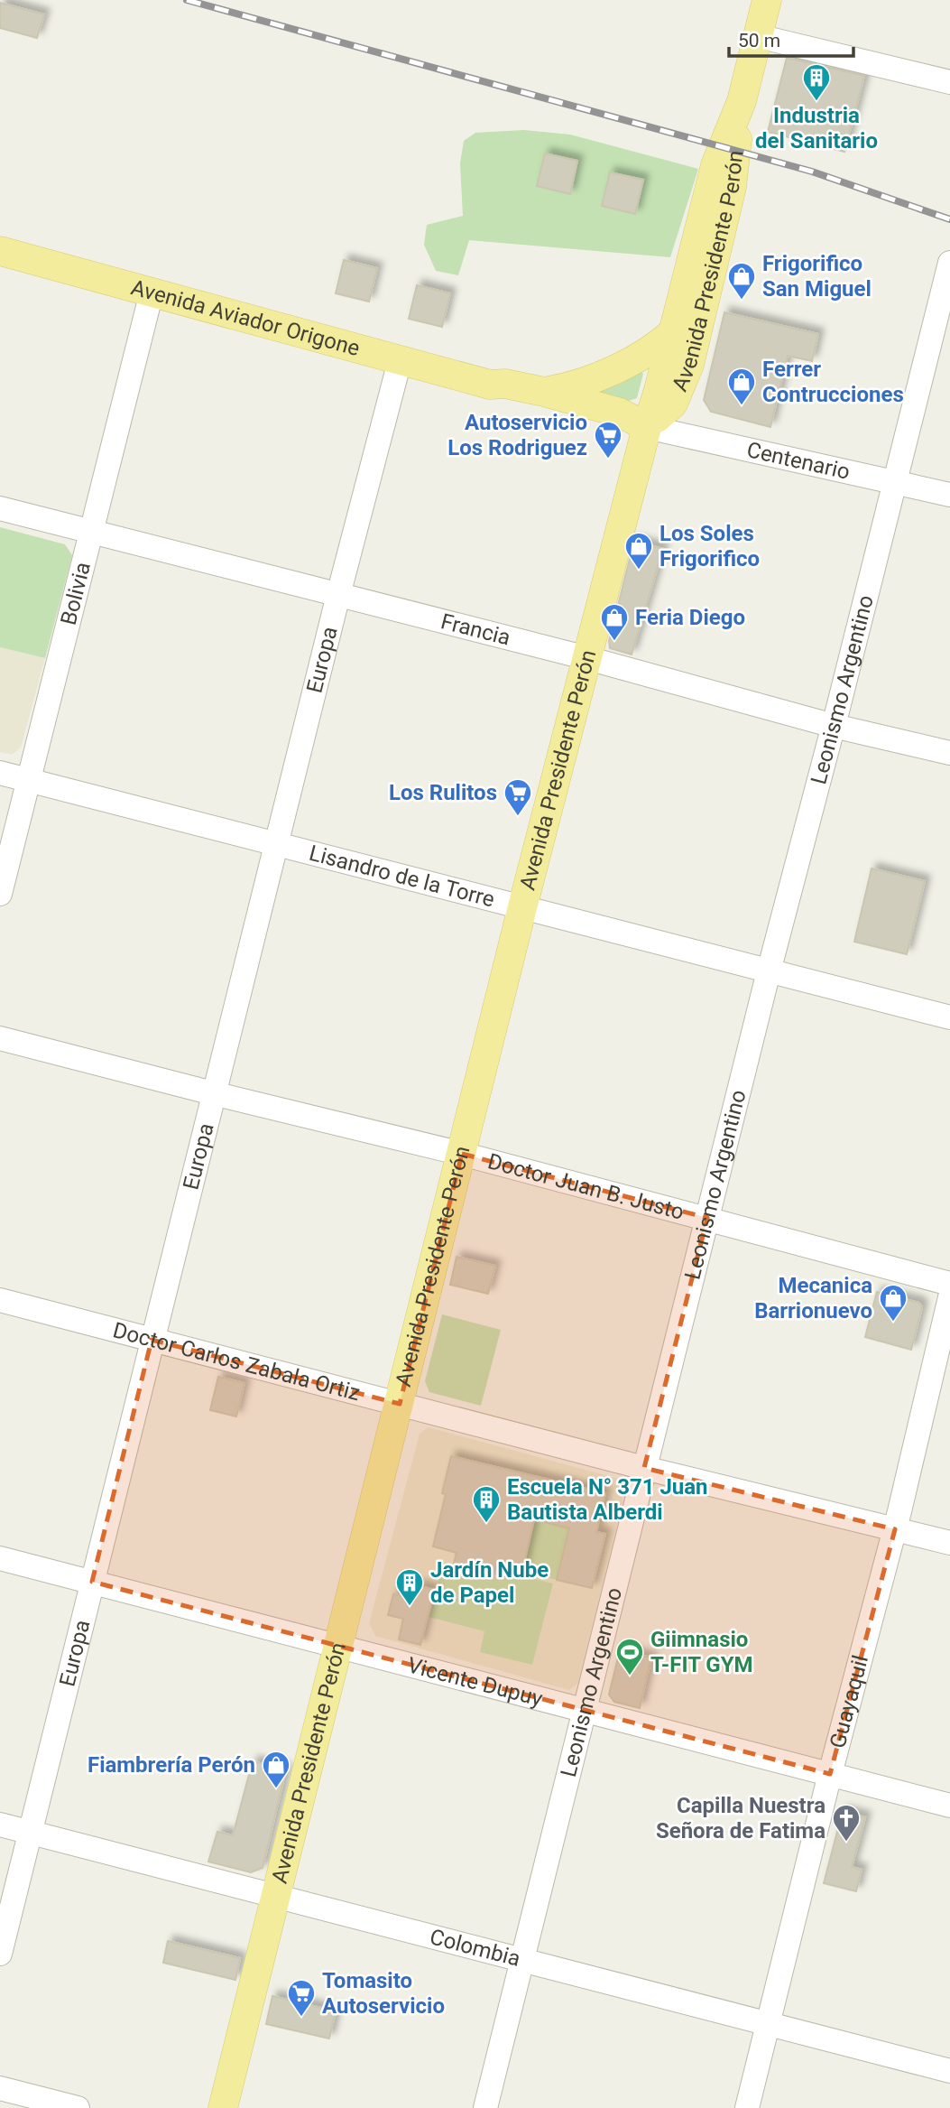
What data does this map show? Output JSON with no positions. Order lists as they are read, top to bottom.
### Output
{
  "streets": {
    "main road": ["Avenida Presidente Perón", "Avenida Aviador Origone"],
    "street": [
      "Centenario",
      "Bolivia",
      "Francia",
      "Europa",
      "Leonismo Argentino",
      "Lisandro de la Torre",
      "Doctor Juan B. Justo",
      "Doctor Carlos Zabala Ortiz",
      "Vicente Dupuy",
      "Guayaquil",
      "Colombia"
    ]
  },
  "crossings": [
    ["Avenida Presidente Perón", "Avenida Aviador Origone"],
    ["Avenida Presidente Perón", "Centenario"],
    ["Avenida Presidente Perón", "Francia"],
    ["Avenida Presidente Perón", "Lisandro de la Torre"],
    ["Avenida Presidente Perón", "Doctor Juan B. Justo"],
    ["Avenida Presidente Perón", "Doctor Carlos Zabala Ortiz"],
    ["Avenida Presidente Perón", "Vicente Dupuy"],
    ["Avenida Presidente Perón", "Colombia"],
    ["Avenida Aviador Origone", "Centenario"],
    ["Avenida Aviador Origone", "Bolivia"],
    ["Avenida Aviador Origone", "Europa"],
    ["Centenario", "Leonismo Argentino"],
    ["Bolivia", "Francia"],
    ["Bolivia", "Lisandro de la Torre"],
    ["Francia", "Europa"],
    ["Francia", "Leonismo Argentino"],
    ["Europa", "Lisandro de la Torre"],
    ["Europa", "Doctor Juan B. Justo"],
    ["Europa", "Doctor Carlos Zabala Ortiz"],
    ["Europa", "Vicente Dupuy"],
    ["Europa", "Colombia"],
    ["Leonismo Argentino", "Lisandro de la Torre"],
    ["Leonismo Argentino", "Doctor Juan B. Justo"],
    ["Leonismo Argentino", "Doctor Carlos Zabala Ortiz"],
    ["Leonismo Argentino", "Vicente Dupuy"],
    ["Leonismo Argentino", "Colombia"],
    ["Doctor Carlos Zabala Ortiz", "Guayaquil"],
    ["Vicente Dupuy", "Guayaquil"],
    ["Guayaquil", "Colombia"]
  ],
  "places": {
    "building": ["Industria del Sanitario", "Escuela N° 371 Juan Bautista Alberdi", "Jardín Nube de Papel"],
    "shop": [
      "Frigorifico San Miguel",
      "Ferrer Contrucciones",
      "Los Soles Frigorifico",
      "Feria Diego",
      "Mecanica Barrionuevo",
      "Fiambrería Perón"
    ],
    "supermarket": ["Autoservicio Los Rodriguez", "Los Rulitos", "Tomasito Autoservicio"],
    "sports": ["Giimnasio T-FIT GYM"],
    "church": ["Capilla Nuestra Señora de Fatima"]
  },
  "scale_bar": "50 m"
}
